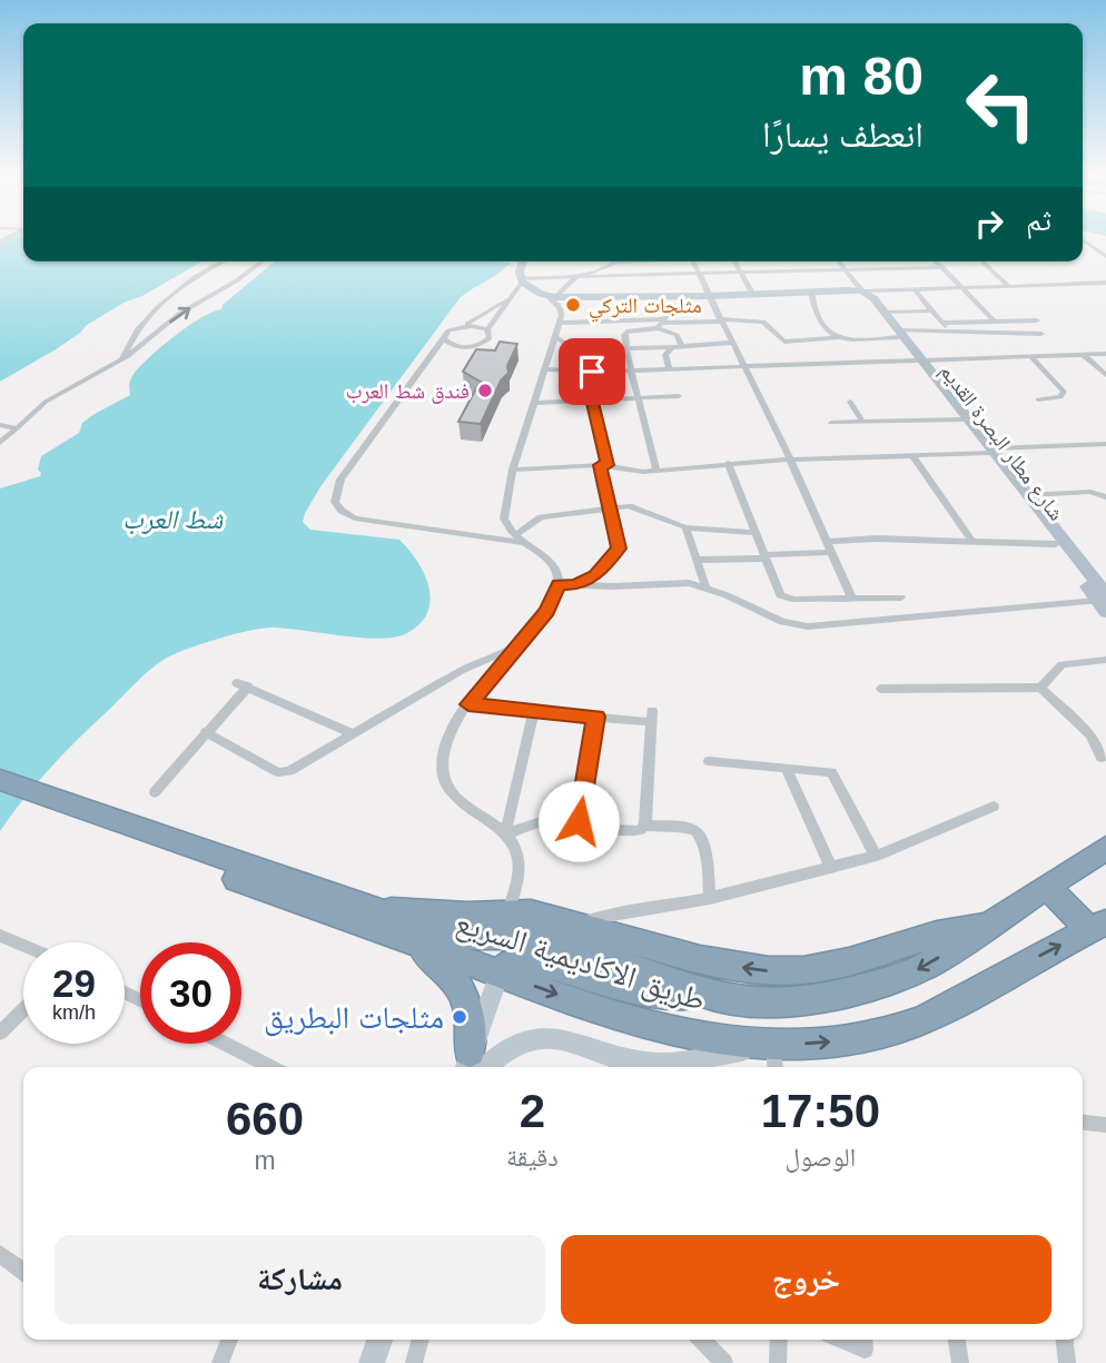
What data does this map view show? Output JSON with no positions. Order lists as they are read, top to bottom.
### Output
{
  "streets": {
    "highway": ["طريق الاكاديمية السريع"],
    "main road": ["شارع مطار البصرة القديم"]
  },
  "water": ["شط العرب"],
  "places": ["مثلجات التركي", "فندق شط العرب", "مثلجات البطريق"],
  "page": {
    "turn": ["80 m", "انعطف يسارًا"],
    "then": "ثم",
    "speed": "29 km/h",
    "limit": "30",
    "eta": [
      "17:50",
      "الوصول",
      "2",
      "دقيقة",
      "660",
      "m"
    ],
    "buttons": ["خروج", "مشاركة"]
  }
}
